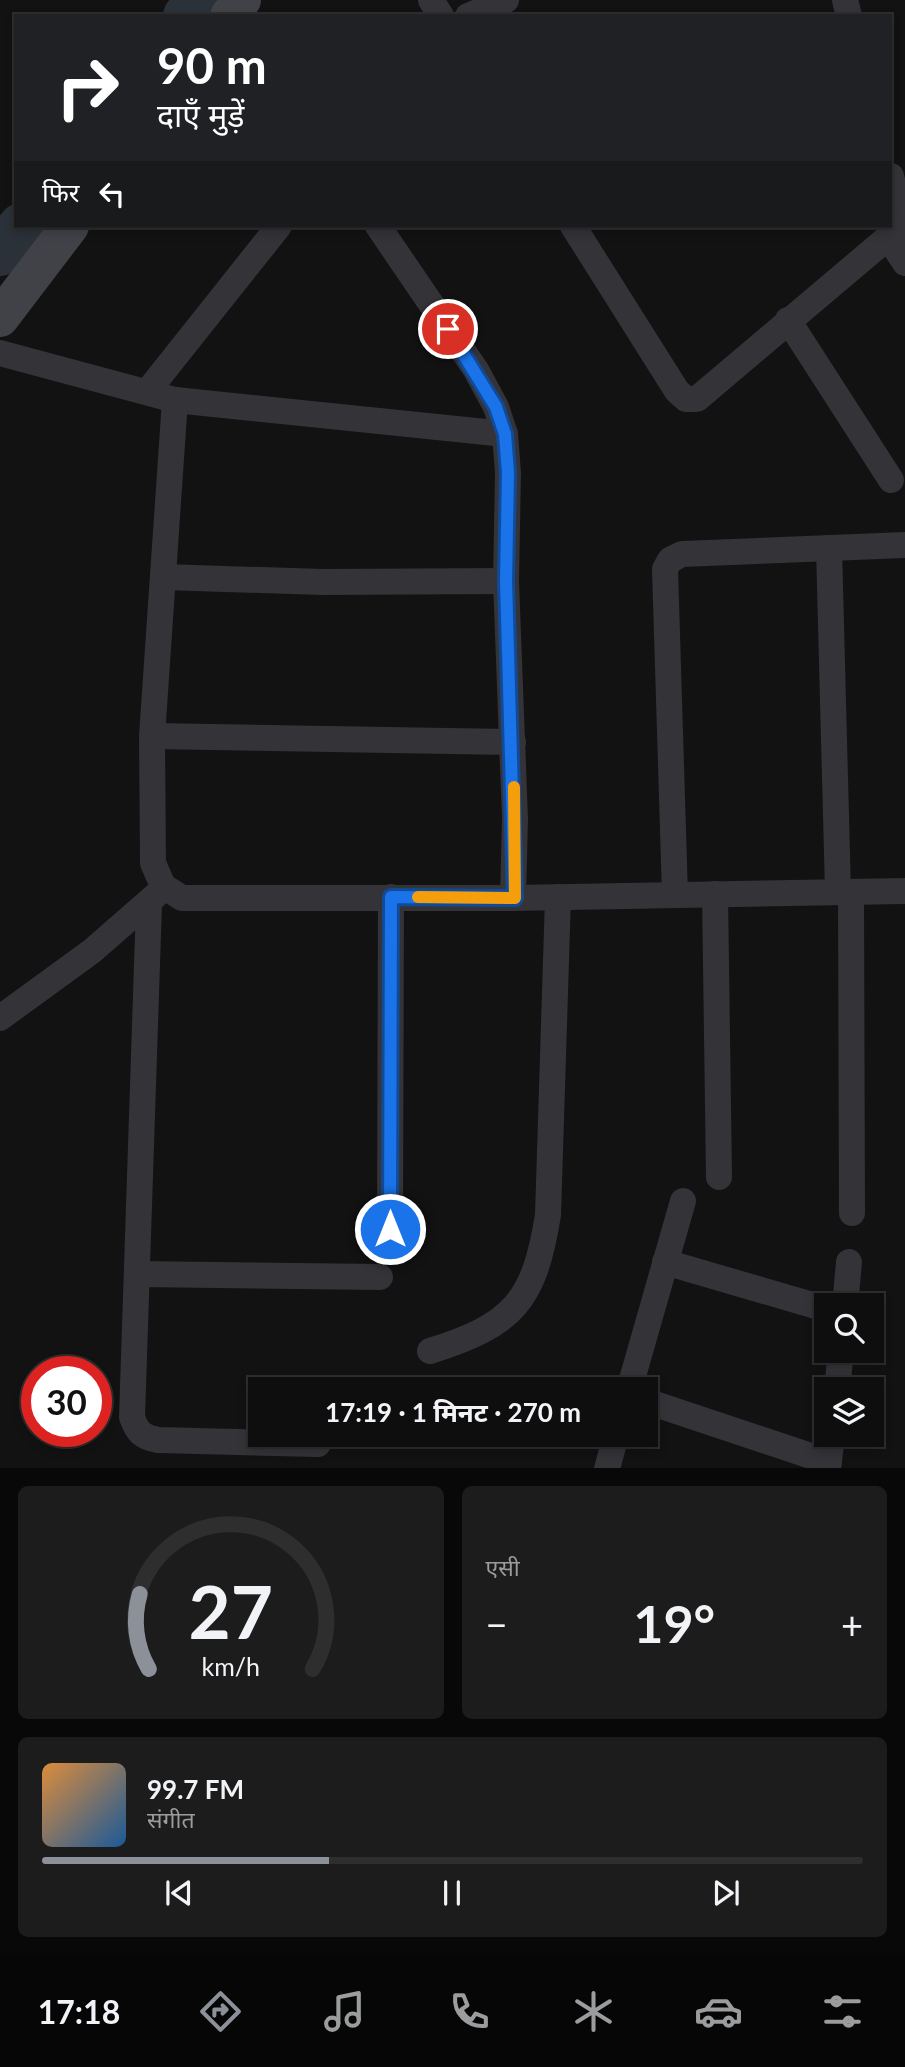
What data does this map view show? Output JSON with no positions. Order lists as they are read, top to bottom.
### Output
{
  "page": {
    "turn": ["90 m", "दाएँ मुड़ें"],
    "then": "फिर",
    "limit": "30",
    "trip": "17:19 · 1 मिनट · 270 m",
    "tile": "एसी",
    "heat": ["−", "19°", "+"],
    "song": ["99.7 FM", "संगीत"],
    "tabs": "17:18",
    "gauge": ["27", "km/h"]
  }
}
